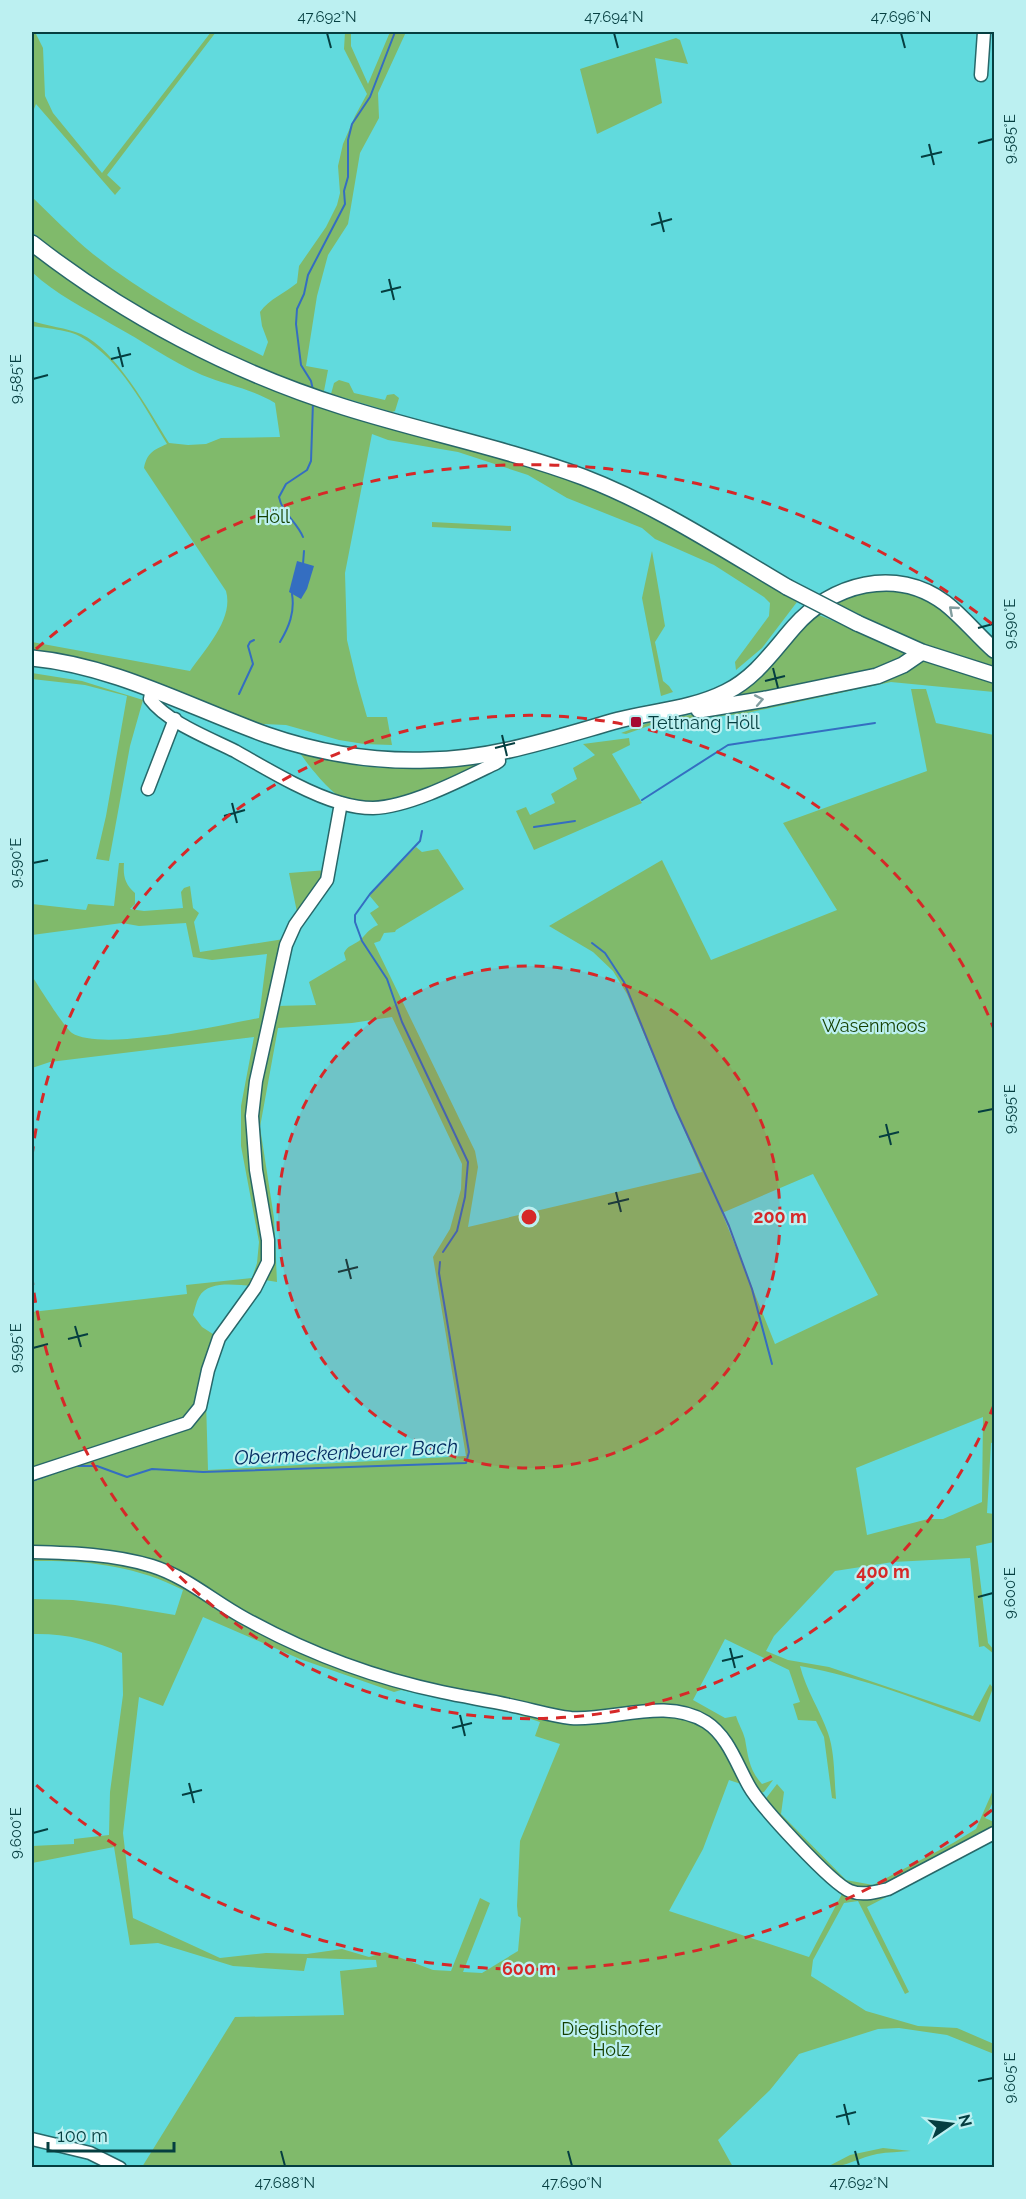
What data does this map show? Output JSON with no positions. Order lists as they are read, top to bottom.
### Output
{
  "water": ["Obermeckenbeurer Bach"],
  "parks": ["Höll", "Wasenmoos", "Dieglishofer Holz"],
  "places": {
    "transit": ["Tettnang Höll"]
  },
  "scale_bar": "100 m",
  "north": "right",
  "coordinates": [
    "47.692°N",
    "47.694°N",
    "47.696°N",
    "9.585°E",
    "9.590°E",
    "9.595°E",
    "9.600°E",
    "9.605°E",
    "47.688°N",
    "47.690°N"
  ],
  "rings": ["200 m", "400 m", "600 m"]
}
